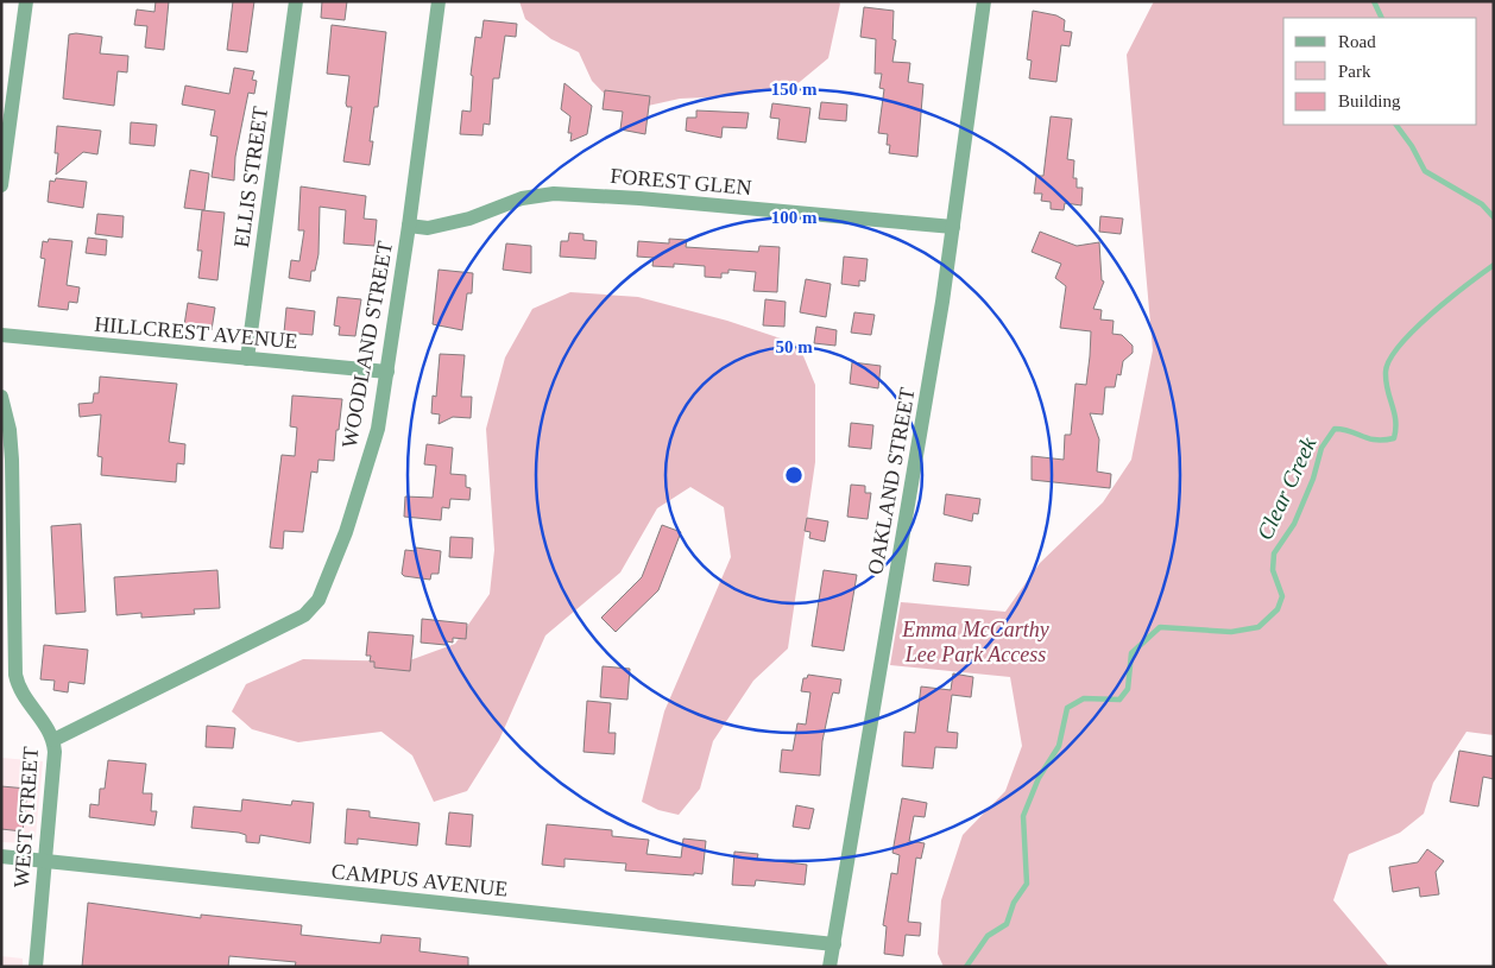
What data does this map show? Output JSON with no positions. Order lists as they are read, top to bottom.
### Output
{
  "streets": {
    "street": [
      "ELLIS STREET",
      "FOREST GLEN",
      "HILLCREST AVENUE",
      "WOODLAND STREET",
      "OAKLAND STREET",
      "WEST STREET",
      "CAMPUS AVENUE"
    ]
  },
  "crossings": [
    ["ELLIS STREET", "HILLCREST AVENUE"],
    ["FOREST GLEN", "WOODLAND STREET"],
    ["FOREST GLEN", "OAKLAND STREET"],
    ["HILLCREST AVENUE", "WOODLAND STREET"],
    ["WOODLAND STREET", "WEST STREET"],
    ["OAKLAND STREET", "CAMPUS AVENUE"],
    ["WEST STREET", "CAMPUS AVENUE"]
  ],
  "water": ["Clear Creek"],
  "parks": ["Emma McCarthy Lee Park Access"],
  "legend": ["Road", "Park", "Building"],
  "rings": ["150 m", "100 m", "50 m"]
}
